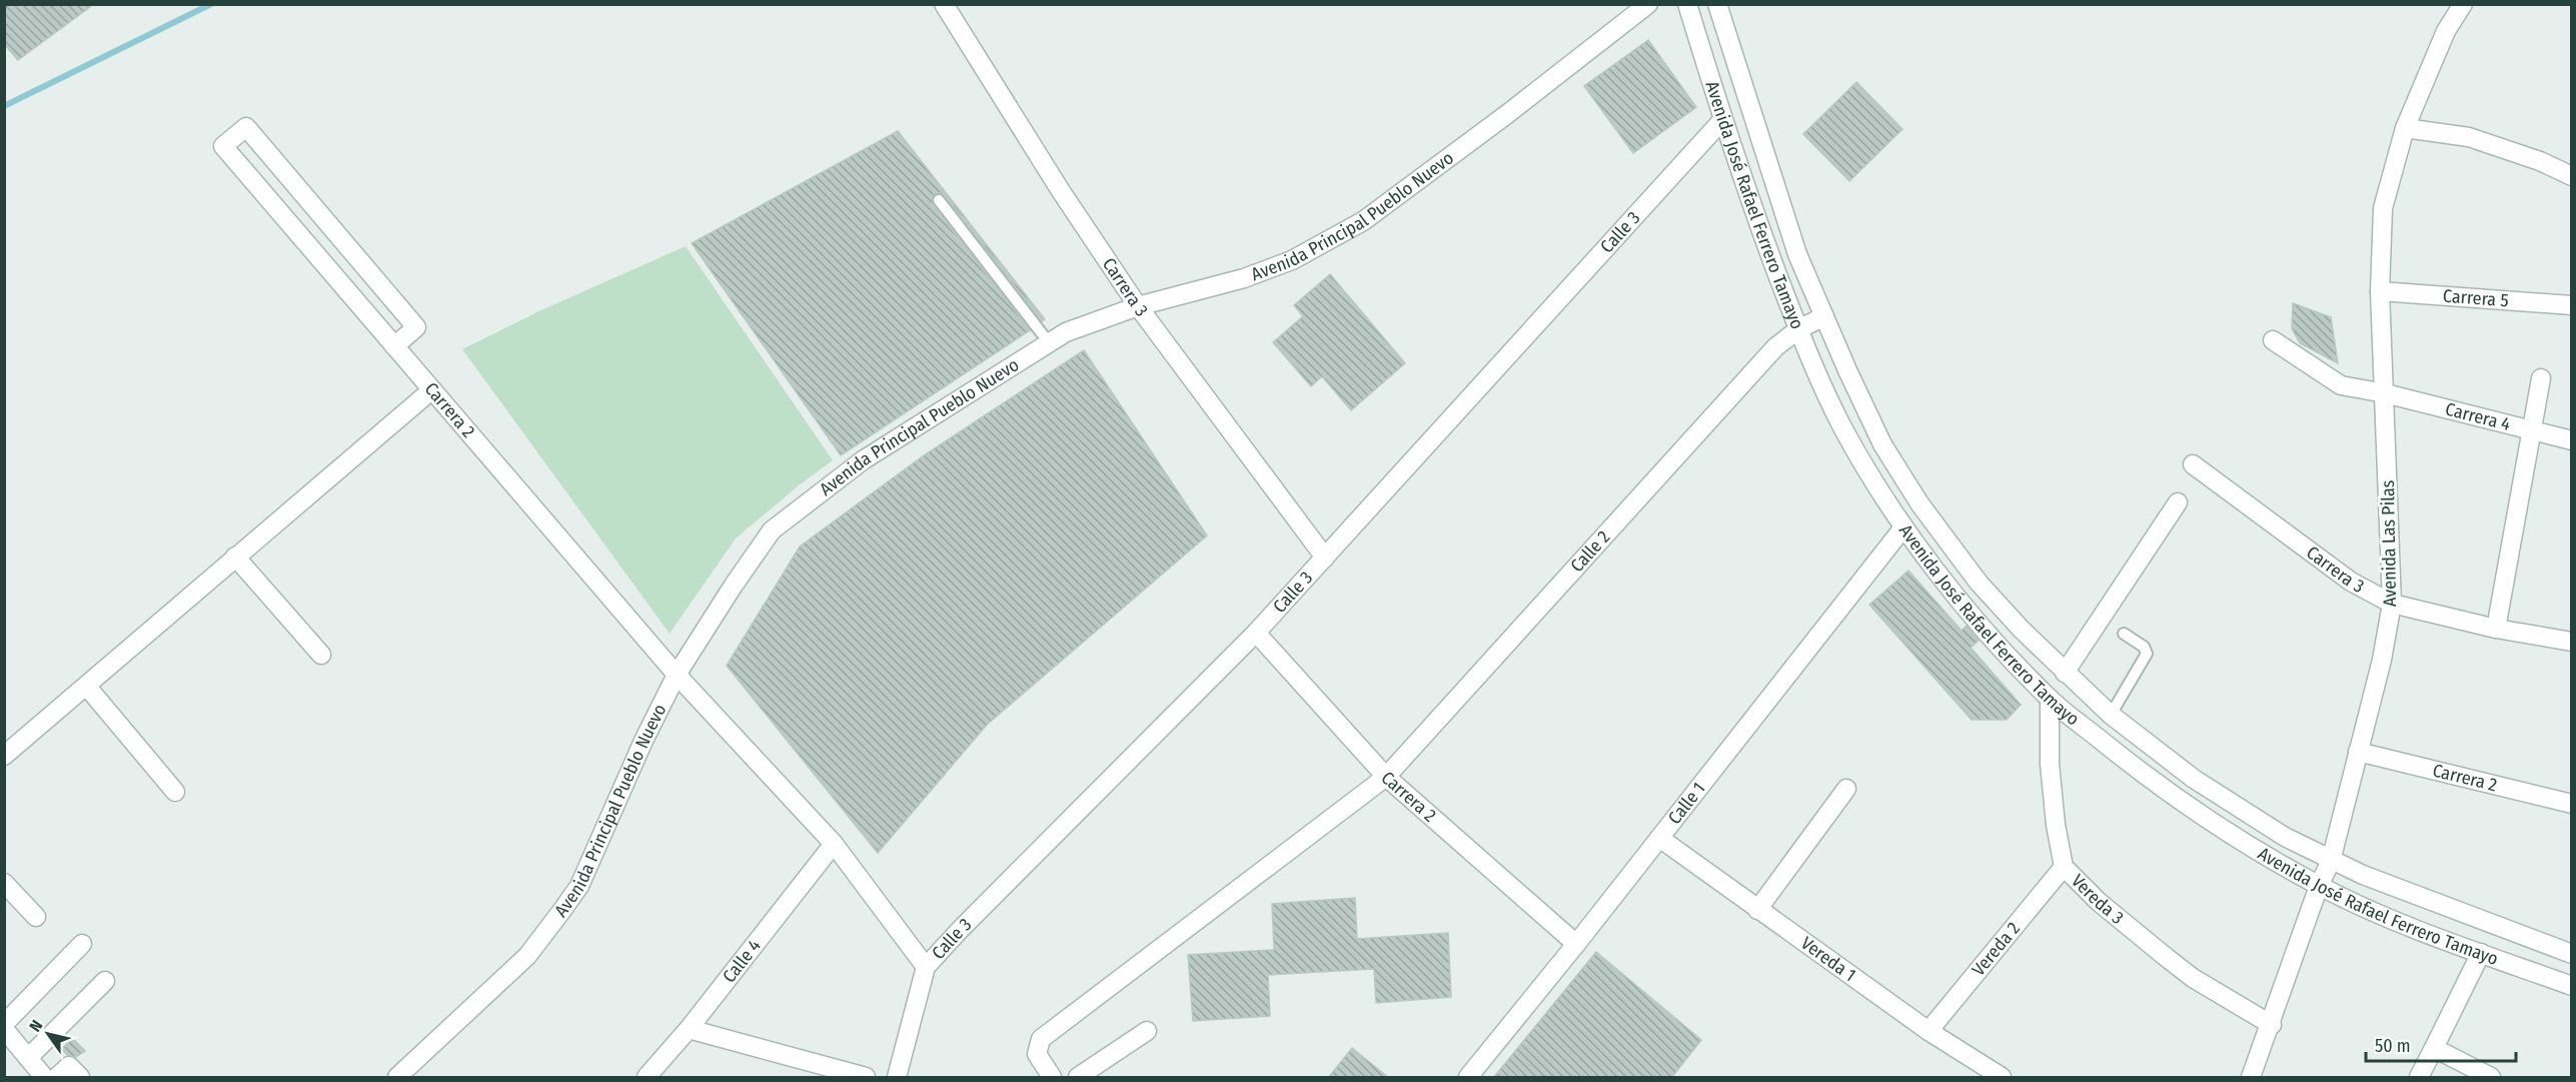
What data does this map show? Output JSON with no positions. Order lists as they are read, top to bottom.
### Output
{
  "streets": {
    "street": [
      "Avenida José Rafael Ferrero Tamayo",
      "Avenida Principal Pueblo Nuevo",
      "Calle 3",
      "Carrera 3",
      "Carrera 5",
      "Carrera 2",
      "Carrera 4",
      "Avenida Las Pilas",
      "Calle 2",
      "Calle 1",
      "Vereda 3",
      "Vereda 2",
      "Vereda 1",
      "Calle 4"
    ]
  },
  "crossings": [
    ["Avenida José Rafael Ferrero Tamayo", "Calle 3"],
    ["Avenida José Rafael Ferrero Tamayo", "Avenida Las Pilas"],
    ["Avenida José Rafael Ferrero Tamayo", "Calle 2"],
    ["Avenida José Rafael Ferrero Tamayo", "Calle 1"],
    ["Avenida José Rafael Ferrero Tamayo", "Vereda 3"],
    ["Avenida Principal Pueblo Nuevo", "Carrera 3"],
    ["Avenida Principal Pueblo Nuevo", "Carrera 2"],
    ["Calle 3", "Carrera 3"],
    ["Calle 3", "Carrera 2"],
    ["Carrera 3", "Avenida Las Pilas"],
    ["Carrera 5", "Avenida Las Pilas"],
    ["Carrera 2", "Avenida Las Pilas"],
    ["Carrera 2", "Calle 2"],
    ["Carrera 2", "Calle 1"],
    ["Carrera 2", "Calle 4"],
    ["Carrera 4", "Avenida Las Pilas"],
    ["Avenida Las Pilas", "Vereda 3"],
    ["Calle 1", "Vereda 1"],
    ["Vereda 3", "Vereda 2"],
    ["Vereda 2", "Vereda 1"]
  ],
  "scale_bar": "50 m",
  "north": "top left"
}
